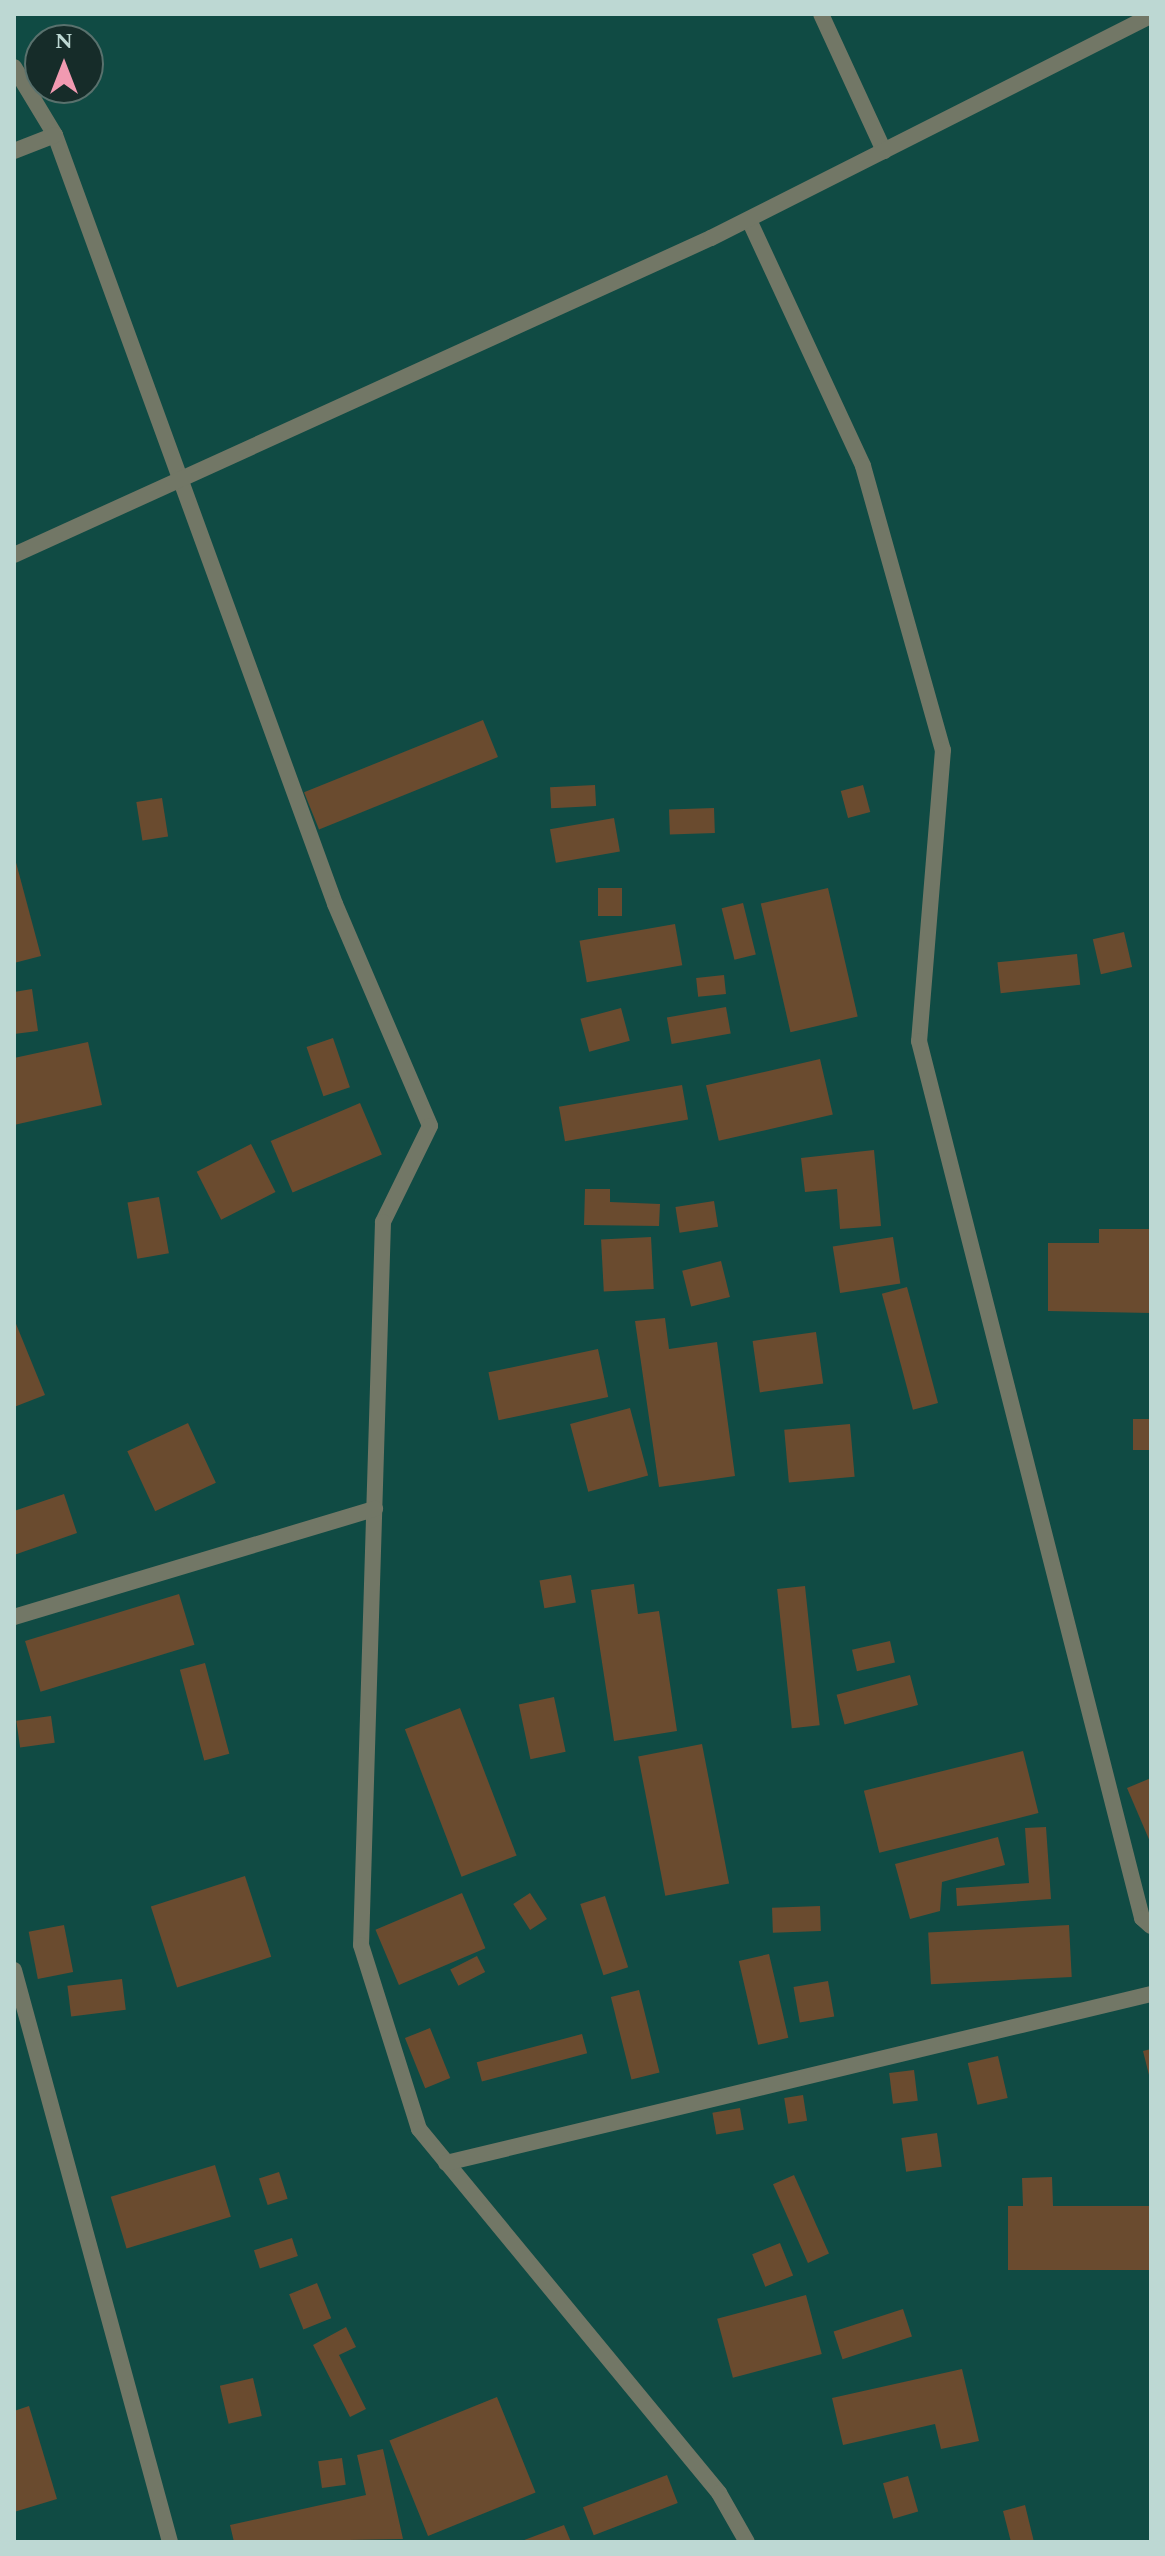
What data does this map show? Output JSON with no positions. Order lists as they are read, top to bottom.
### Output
{
  "north": "top"
}
